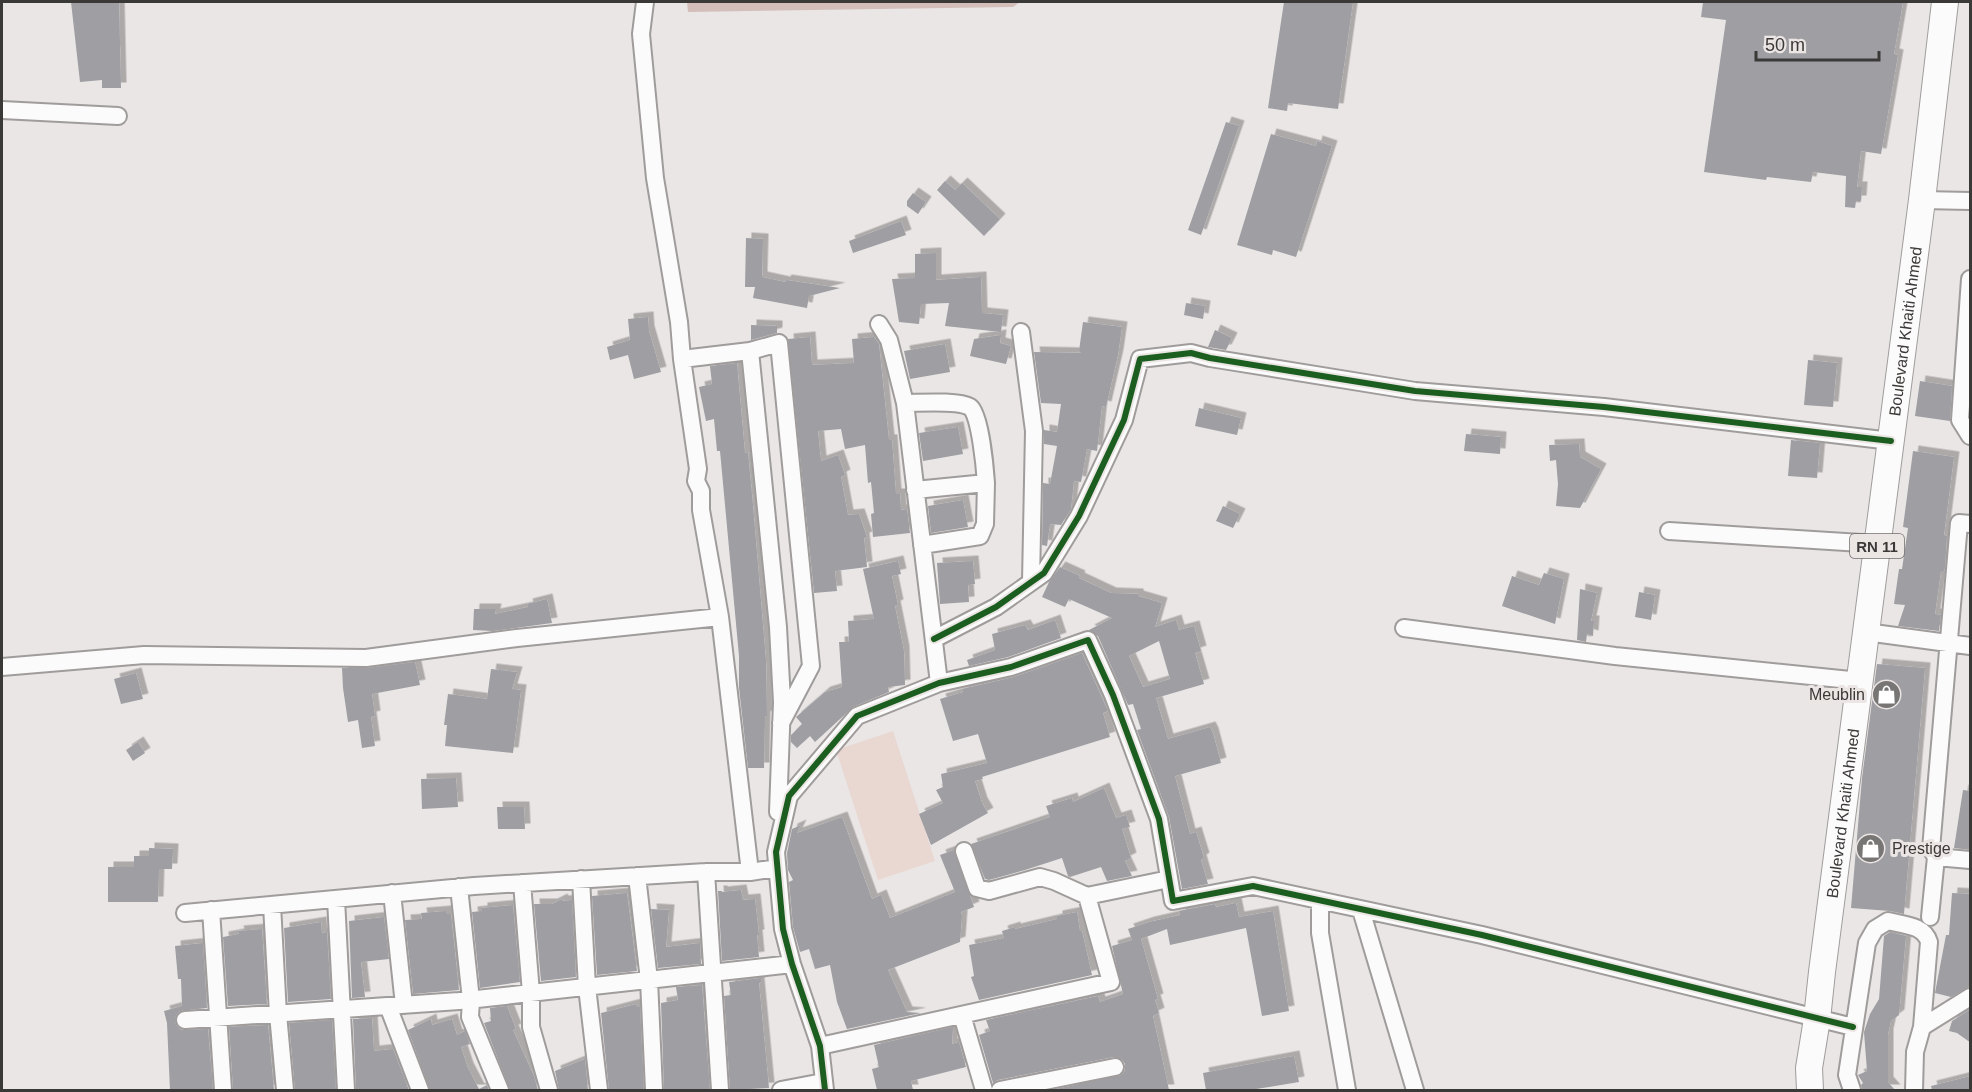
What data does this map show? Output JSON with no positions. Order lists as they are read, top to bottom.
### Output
{
  "streets": {
    "highway": ["Boulevard Khaiti Ahmed", "RN 11"]
  },
  "places": {
    "shop": ["Meublin", "Prestige"]
  },
  "scale_bar": "50 m"
}
